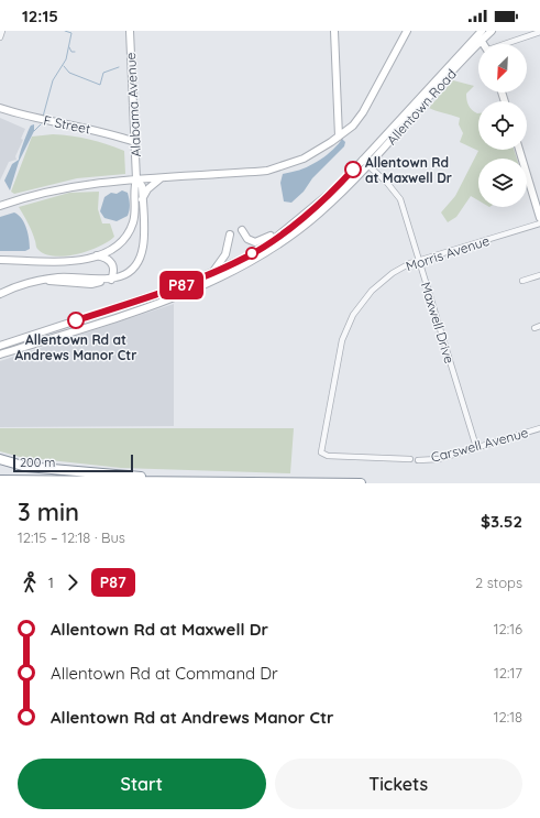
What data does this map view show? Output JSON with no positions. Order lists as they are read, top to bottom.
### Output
{
  "streets": {
    "main road": ["Alabama Avenue", "Allentown Road", "F Street"],
    "street": ["Morris Avenue", "Maxwell Drive", "Carswell Avenue"]
  },
  "crossings": [
    ["Alabama Avenue", "F Street"],
    ["Allentown Road", "Maxwell Drive"],
    ["Morris Avenue", "Maxwell Drive"],
    ["Maxwell Drive", "Carswell Avenue"]
  ],
  "places": ["Allentown Rd at Maxwell Dr", "Allentown Rd at Andrews Manor Ctr"],
  "lines": ["bus line P87"],
  "scale_bar": "200 m",
  "north": "bottom left",
  "page": {
    "status": "12:15",
    "on_map": "P87",
    "scale": "200 m",
    "heading": ["3 min", "12:15 – 12:18 · Bus", "$3.52"],
    "legs": ["1", "P87", "2 stops"],
    "list": [
      {
        "name": "Allentown Rd at Maxwell Dr",
        "value": "12:16"
      },
      {
        "name": "Allentown Rd at Command Dr",
        "value": "12:17"
      },
      {
        "name": "Allentown Rd at Andrews Manor Ctr",
        "value": "12:18"
      }
    ],
    "buttons": ["Start", "Tickets"]
  }
}
